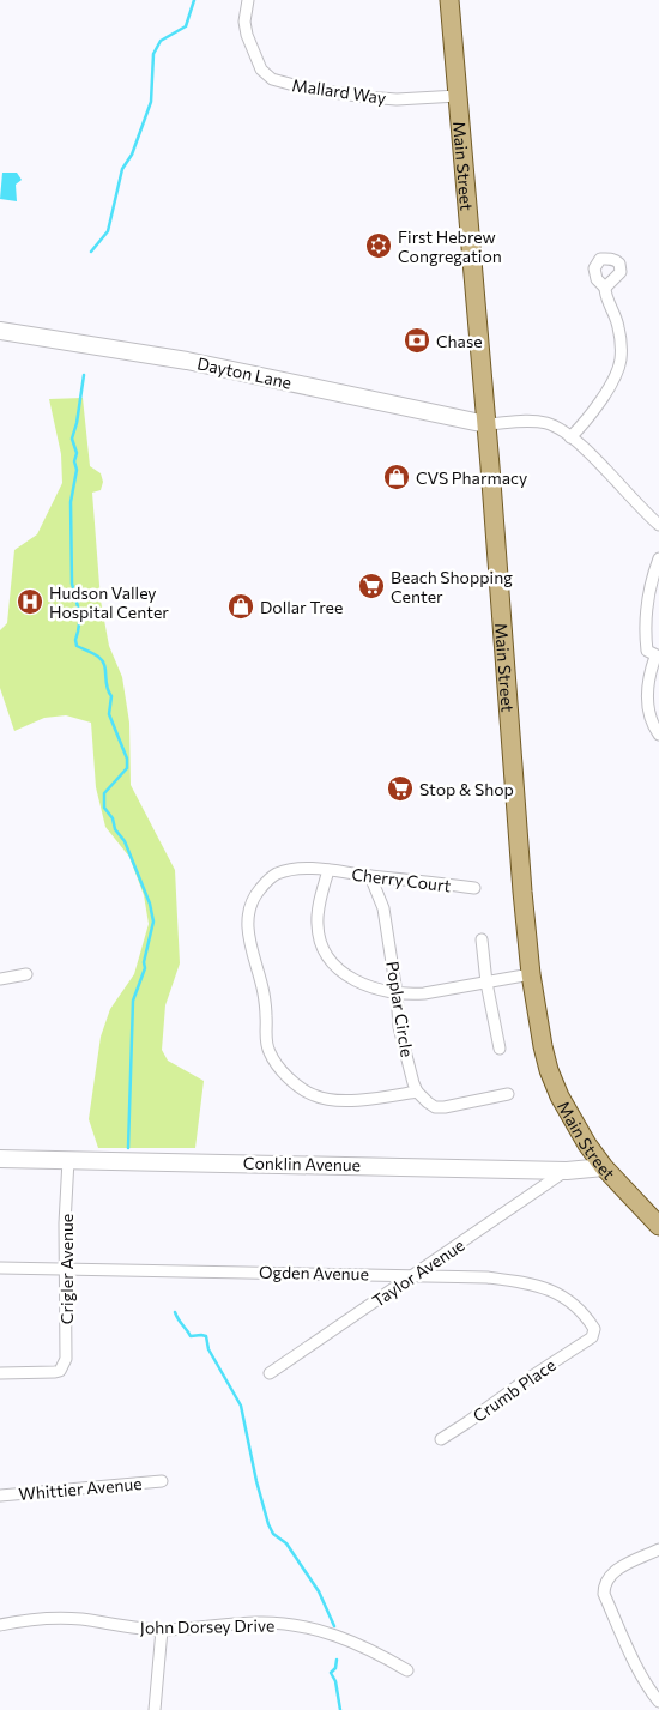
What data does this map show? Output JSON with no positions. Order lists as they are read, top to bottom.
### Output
{
  "streets": {
    "main road": ["Main Street"],
    "street": [
      "Mallard Way",
      "Dayton Lane",
      "Cherry Court",
      "Poplar Circle",
      "Conklin Avenue",
      "Crigler Avenue",
      "Ogden Avenue",
      "Taylor Avenue",
      "Crumb Place",
      "Whittier Avenue",
      "John Dorsey Drive"
    ]
  },
  "crossings": [
    ["Mallard Way", "Main Street"],
    ["Main Street", "Dayton Lane"],
    ["Main Street", "Conklin Avenue"],
    ["Cherry Court", "Poplar Circle"],
    ["Conklin Avenue", "Crigler Avenue"],
    ["Conklin Avenue", "Taylor Avenue"],
    ["Crigler Avenue", "Ogden Avenue"],
    ["Ogden Avenue", "Taylor Avenue"],
    ["Ogden Avenue", "Crumb Place"]
  ],
  "places": {
    "synagogue": ["First Hebrew Congregation"],
    "bank": ["Chase"],
    "shop": ["CVS Pharmacy", "Dollar Tree"],
    "supermarket": ["Beach Shopping Center", "Stop & Shop"],
    "hospital": ["Hudson Valley Hospital Center"]
  }
}
